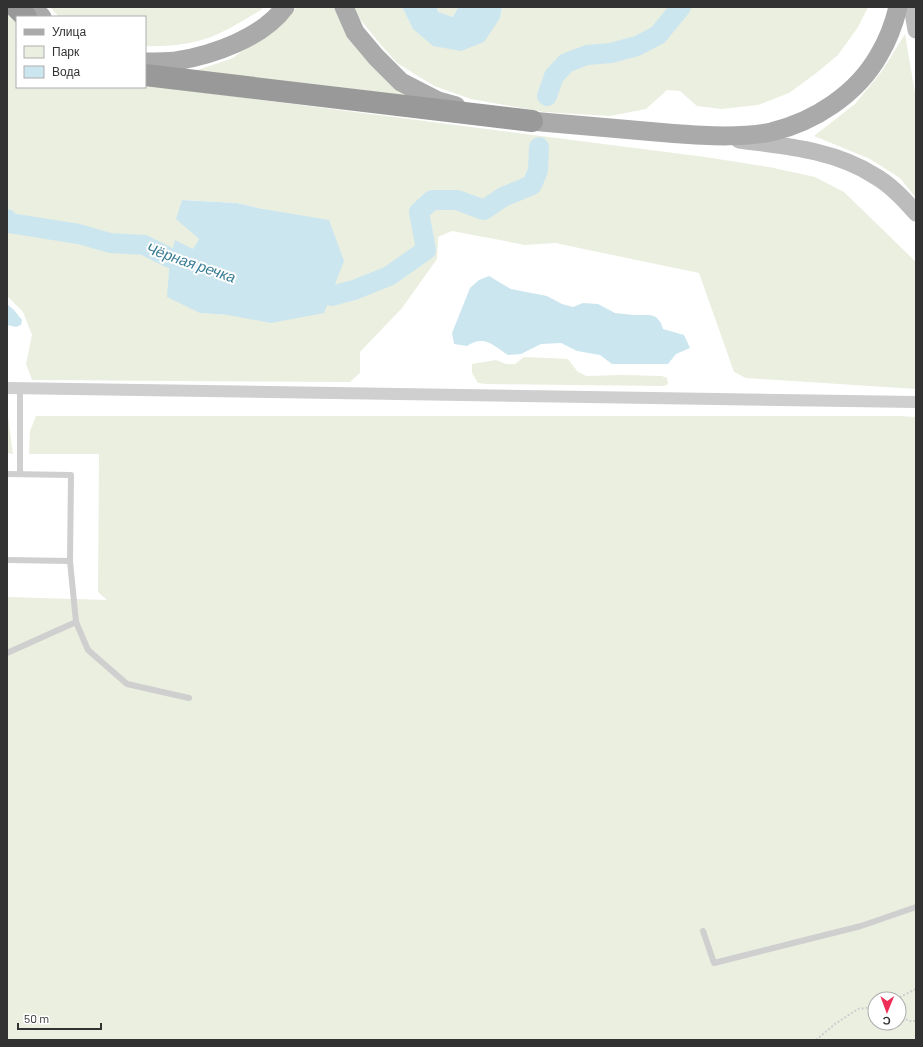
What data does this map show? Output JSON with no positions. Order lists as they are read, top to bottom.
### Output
{
  "water": ["Чёрная речка"],
  "legend": ["Улица", "Парк", "Вода"],
  "scale_bar": "50 m",
  "north": "bottom"
}
